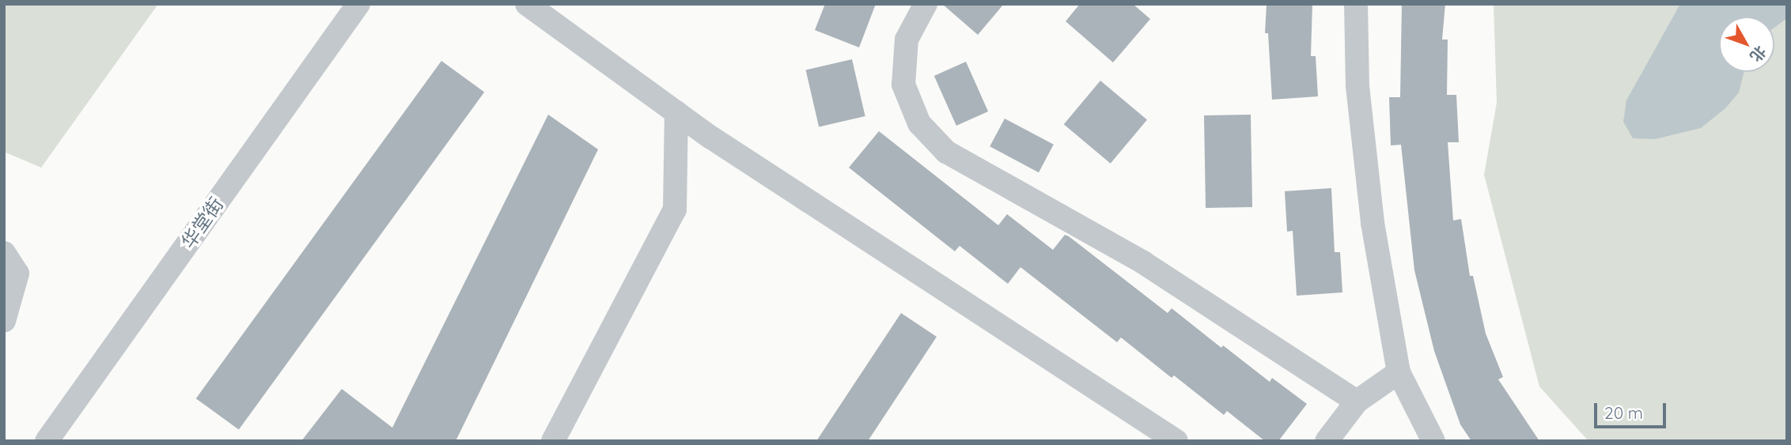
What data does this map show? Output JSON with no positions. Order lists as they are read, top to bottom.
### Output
{
  "streets": {
    "street": ["华堂街"]
  },
  "scale_bar": "20 m",
  "north": "bottom right"
}
